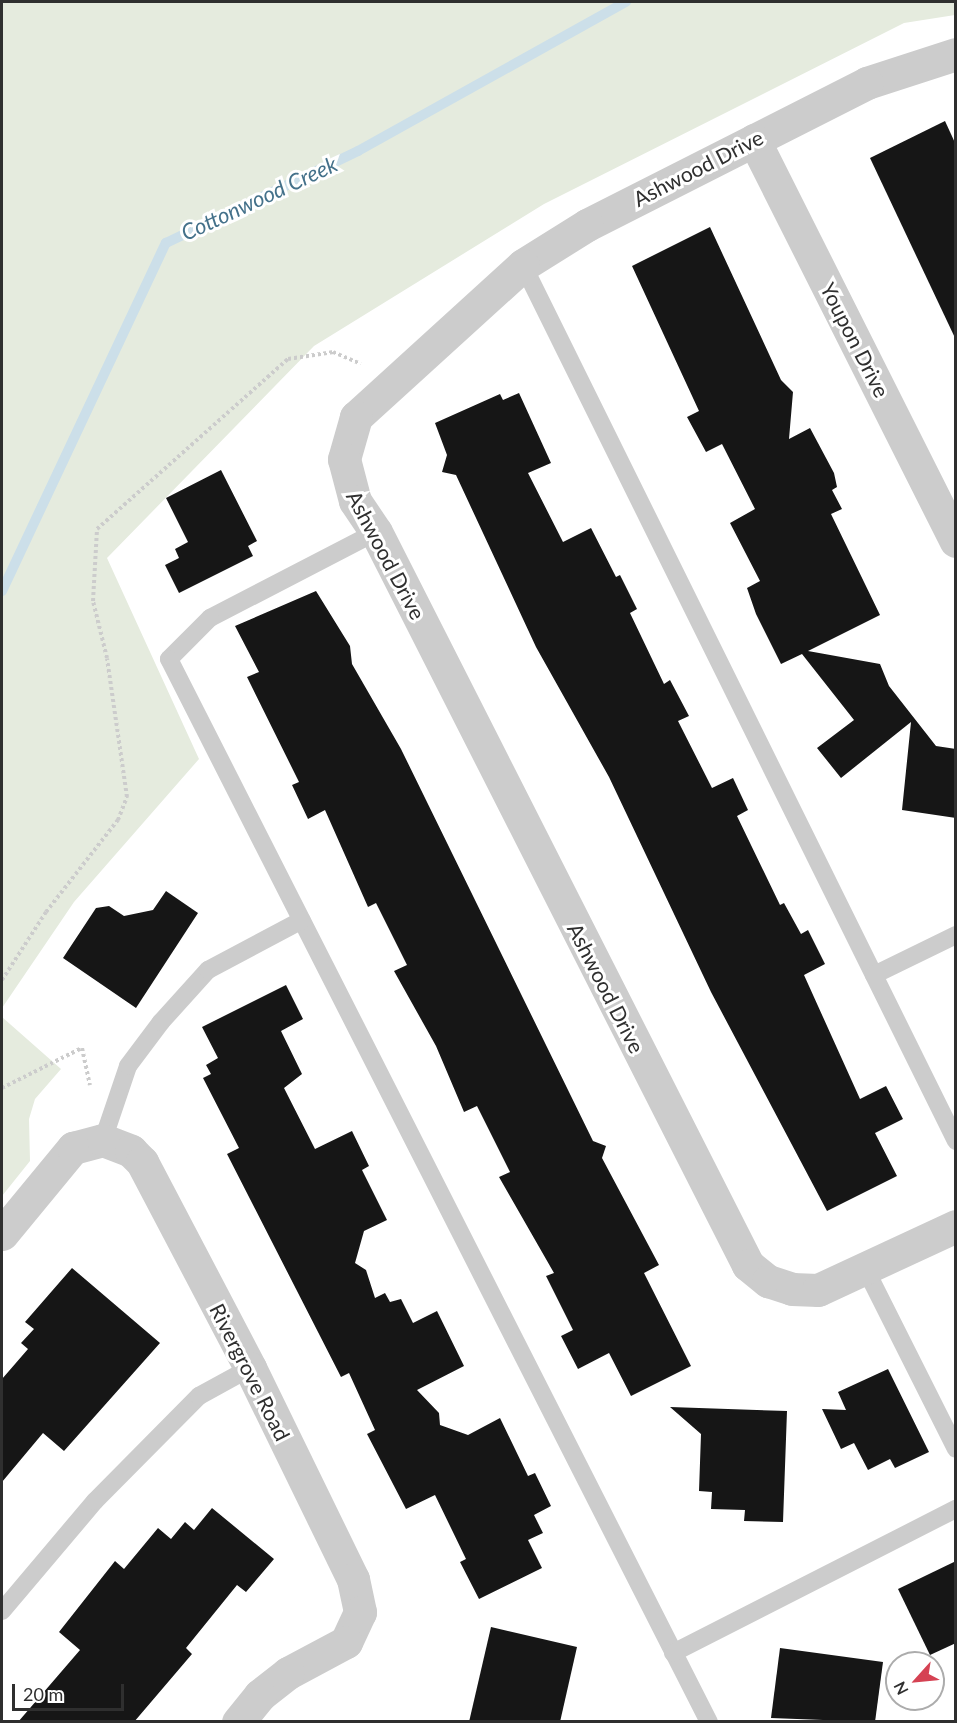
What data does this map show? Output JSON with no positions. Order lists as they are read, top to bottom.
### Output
{
  "streets": {
    "street": ["Ashwood Drive", "Youpon Drive", "Rivergrove Road"]
  },
  "crossings": [
    ["Ashwood Drive", "Youpon Drive"]
  ],
  "water": ["Cottonwood Creek"],
  "scale_bar": "20 m",
  "north": "bottom left"
}
